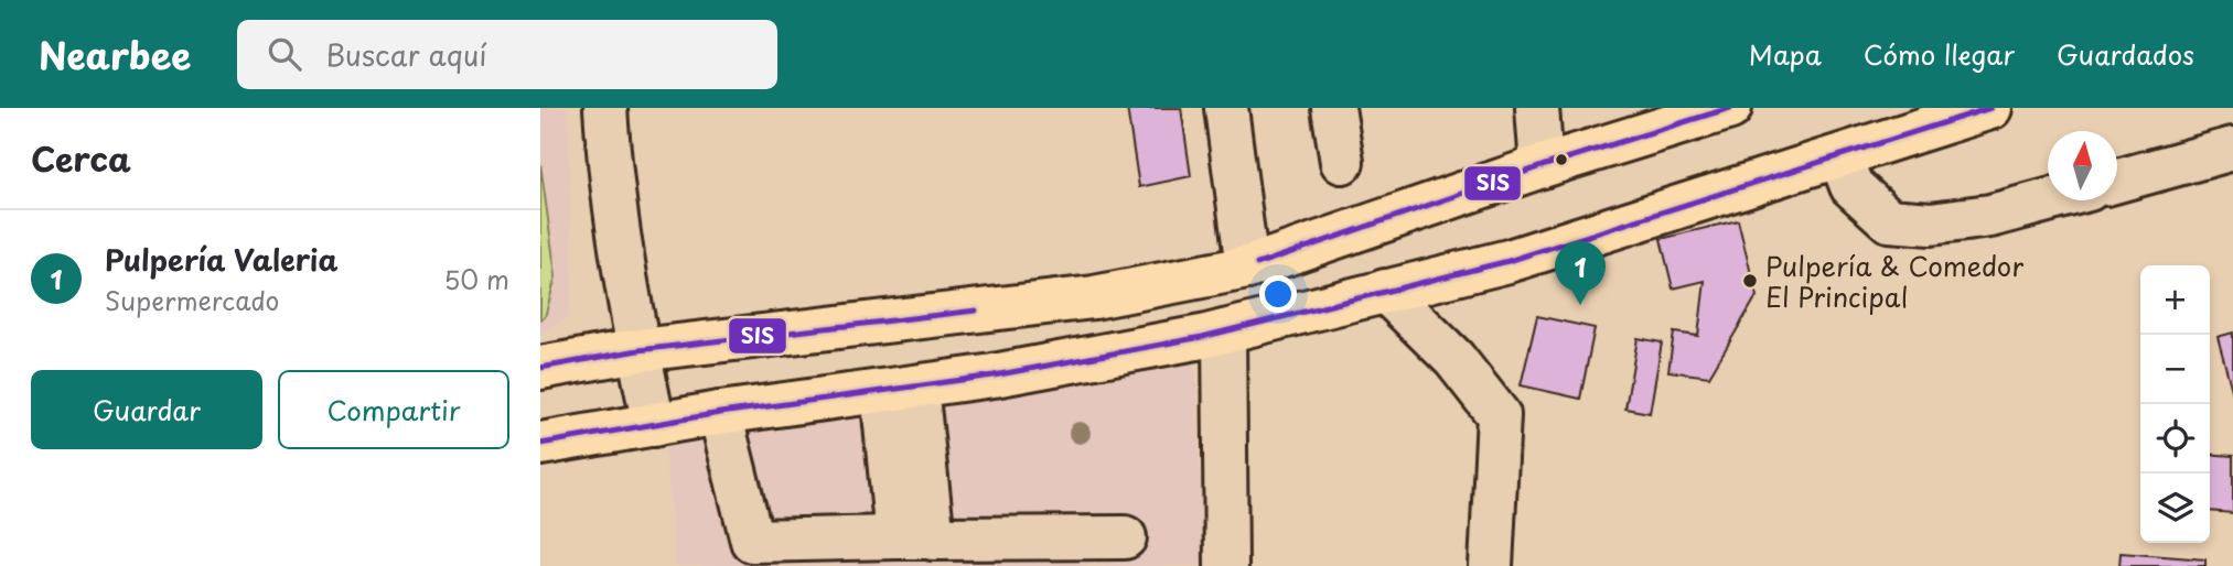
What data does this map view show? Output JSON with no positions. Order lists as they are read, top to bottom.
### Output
{
  "places": ["Pulpería & Comedor El Principal"],
  "lines": ["transit line SIS"],
  "north": "top",
  "page": {
    "header": "Nearbee",
    "search": "Buscar aquí",
    "nav": ["Mapa", "Cómo llegar", "Guardados"],
    "heading": "Cerca",
    "list": [
      {
        "mark": "1",
        "name": "Pulpería Valeria",
        "note": "Supermercado",
        "value": "50 m"
      }
    ],
    "pins": "1",
    "map_buttons": ["+", "−"],
    "buttons": ["Guardar", "Compartir"]
  }
}
